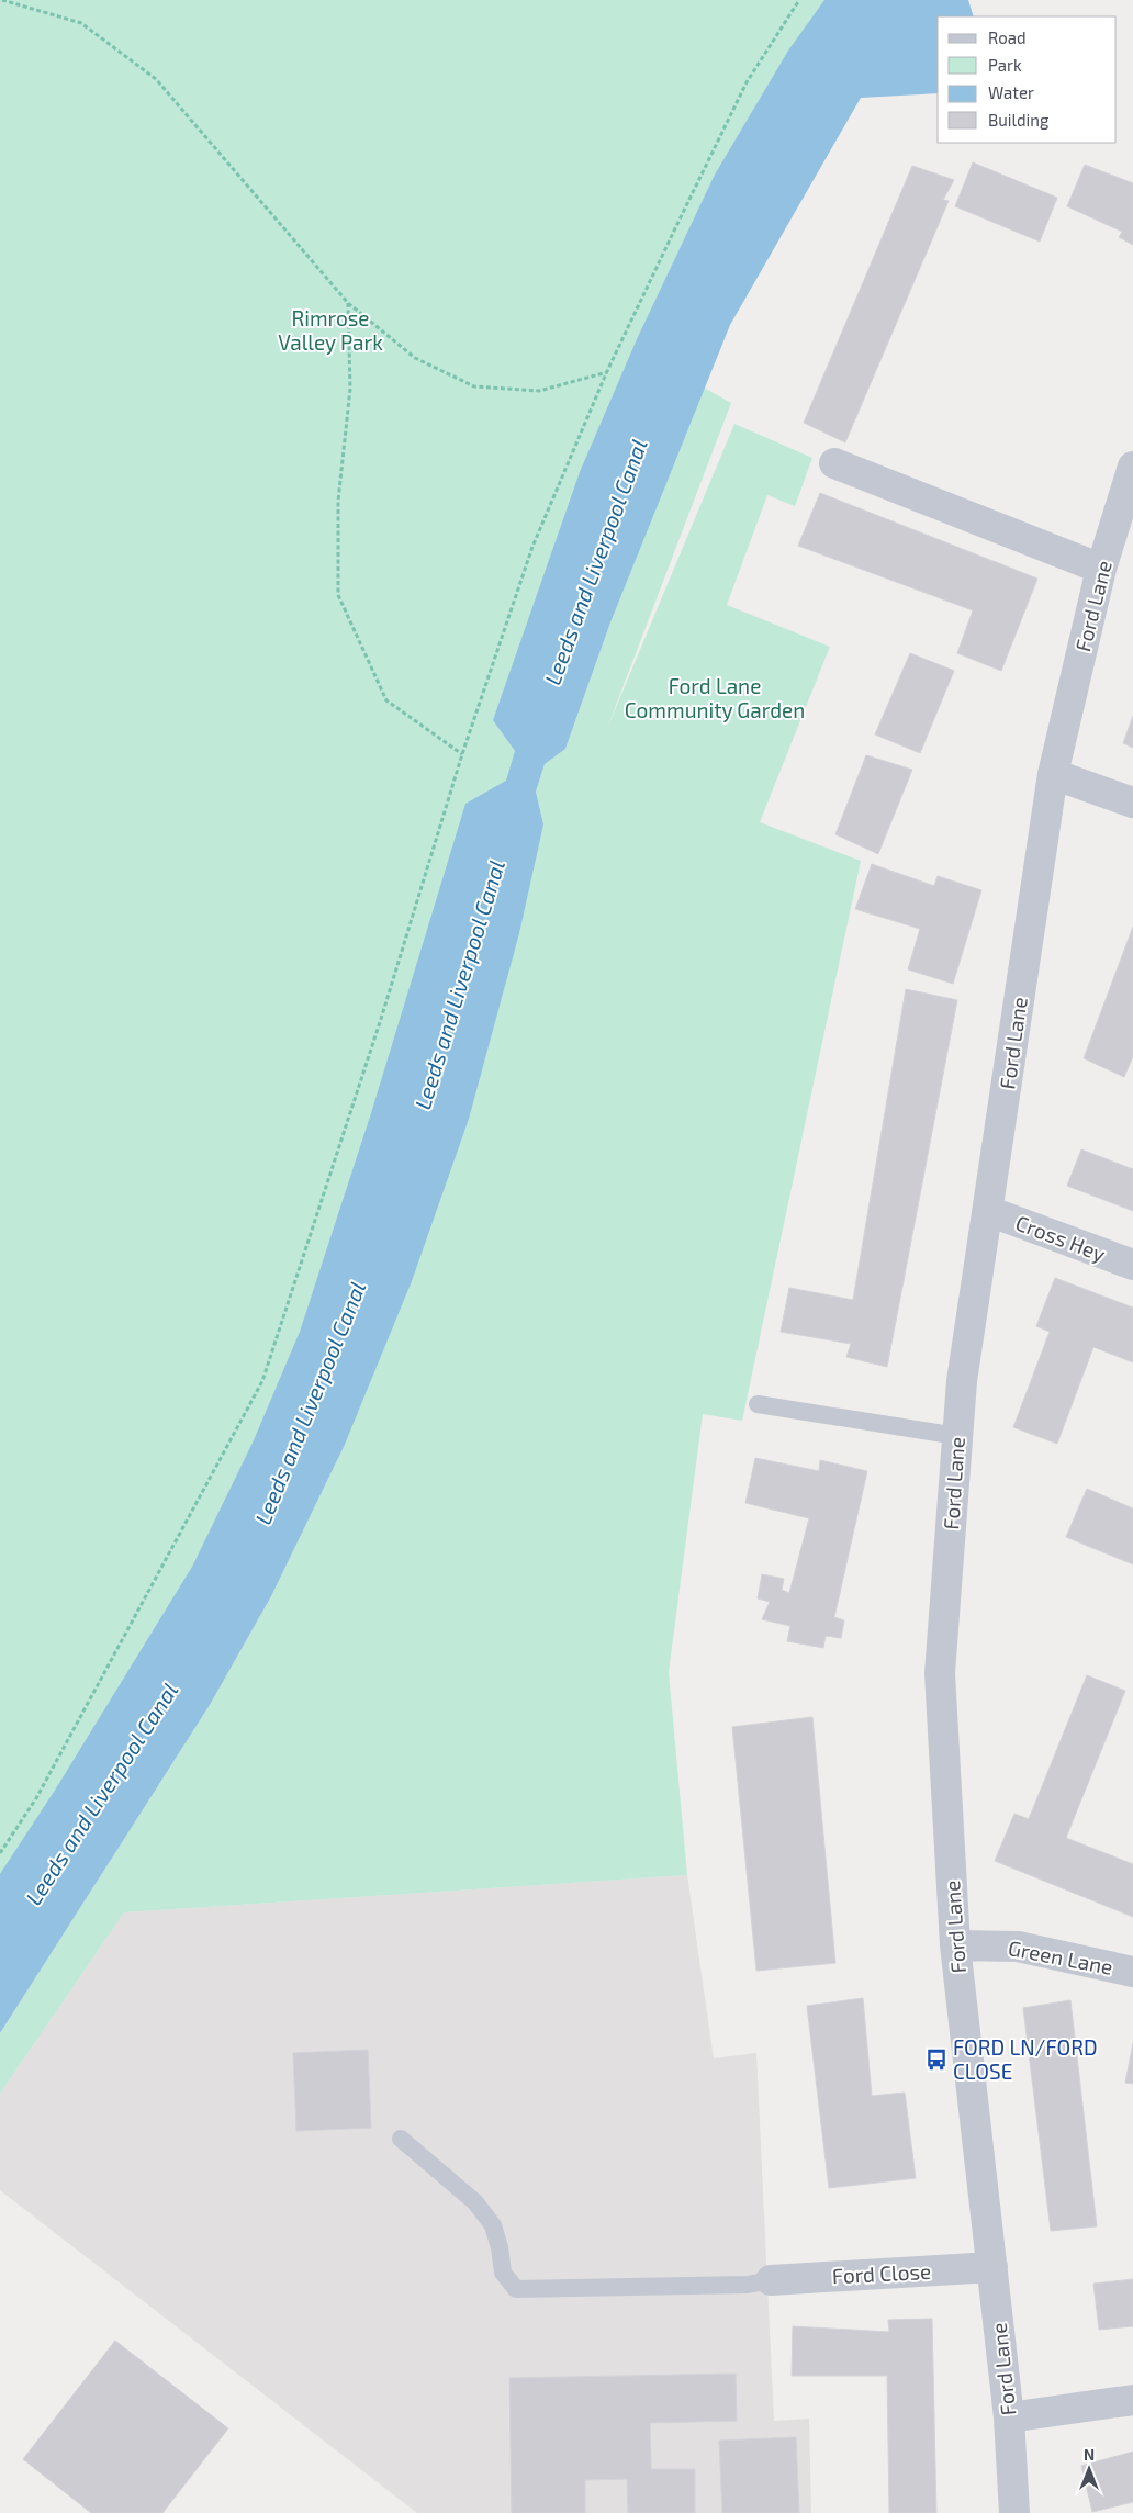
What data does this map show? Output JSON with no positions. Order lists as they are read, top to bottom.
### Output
{
  "streets": {
    "street": [
      "Ford Lane",
      "Cross Hey",
      "Green Lane",
      "Ford Close"
    ]
  },
  "crossings": [
    ["Ford Lane", "Cross Hey"],
    ["Ford Lane", "Green Lane"],
    ["Ford Lane", "Ford Close"]
  ],
  "water": ["Leeds and Liverpool Canal"],
  "parks": ["Rimrose Valley Park", "Ford Lane Community Garden"],
  "places": {
    "bus stop": ["FORD LN/FORD CLOSE"]
  },
  "legend": [
    "Road",
    "Park",
    "Water",
    "Building"
  ],
  "north": "top"
}
